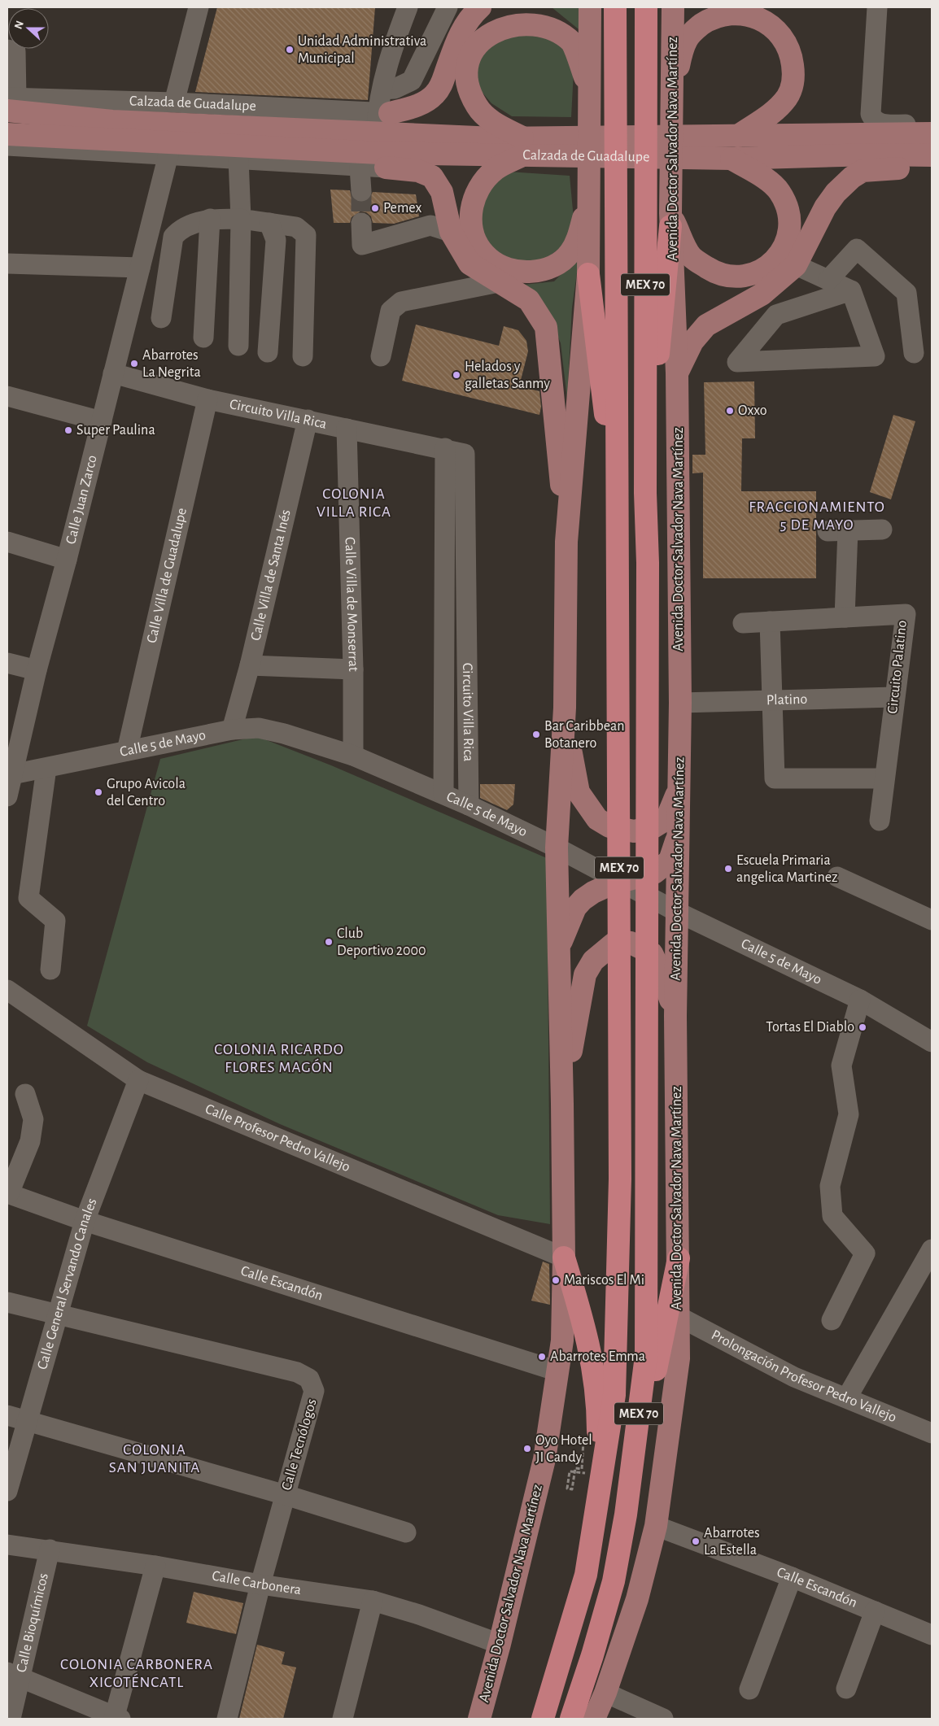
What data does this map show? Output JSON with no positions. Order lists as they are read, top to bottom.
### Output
{
  "streets": {
    "highway": ["Avenida Doctor Salvador Nava Martínez", "MEX 70"],
    "main road": ["Calzada de Guadalupe"],
    "street": [
      "Circuito Villa Rica",
      "Calle Juan Zarco",
      "Calle Villa de Guadalupe",
      "Calle Villa de Santa Inés",
      "Calle Villa de Monserrat",
      "Circuito Palatino",
      "Platino",
      "Calle 5 de Mayo",
      "Calle Profesor Pedro Vallejo",
      "Calle General Servando Canales",
      "Calle Escandón",
      "Prolongación Profesor Pedro Vallejo",
      "Calle Tecnólogos",
      "Calle Carbonera",
      "Calle Bioquímicos"
    ]
  },
  "crossings": [
    ["Avenida Doctor Salvador Nava Martínez", "Platino"],
    ["Avenida Doctor Salvador Nava Martínez", "Calle 5 de Mayo"],
    ["Avenida Doctor Salvador Nava Martínez", "Calle Profesor Pedro Vallejo"],
    ["Avenida Doctor Salvador Nava Martínez", "Calle Escandón"],
    ["Avenida Doctor Salvador Nava Martínez", "Prolongación Profesor Pedro Vallejo"],
    ["Avenida Doctor Salvador Nava Martínez", "Calle Carbonera"],
    ["Circuito Villa Rica", "Calle Juan Zarco"],
    ["Circuito Villa Rica", "Calle Villa de Guadalupe"],
    ["Circuito Villa Rica", "Calle Villa de Santa Inés"],
    ["Circuito Villa Rica", "Calle Villa de Monserrat"],
    ["Circuito Villa Rica", "Calle 5 de Mayo"],
    ["Calle Juan Zarco", "Calle 5 de Mayo"],
    ["Calle Villa de Guadalupe", "Calle 5 de Mayo"],
    ["Calle Villa de Santa Inés", "Calle 5 de Mayo"],
    ["Calle Villa de Monserrat", "Calle 5 de Mayo"],
    ["Circuito Palatino", "Platino"],
    ["Calle Profesor Pedro Vallejo", "Calle General Servando Canales"],
    ["Calle General Servando Canales", "Calle Escandón"],
    ["Calle General Servando Canales", "Calle Tecnólogos"],
    ["Calle Tecnólogos", "Calle Carbonera"],
    ["Calle Carbonera", "Calle Bioquímicos"]
  ],
  "districts": [
    "COLONIA VILLA RICA",
    "FRACCIONAMIENTO 5 DE MAYO",
    "COLONIA RICARDO FLORES MAGÓN",
    "COLONIA SAN JUANITA",
    "COLONIA CARBONERA XICOTÉNCATL"
  ],
  "places": [
    "Unidad Administrativa Municipal",
    "Pemex",
    "Abarrotes La Negrita",
    "Helados y galletas Sanmy",
    "Oxxo",
    "Super Paulina",
    "Bar Caribbean Botanero",
    "Grupo Avicola del Centro",
    "Escuela Primaria angelica Martinez",
    "Club Deportivo 2000",
    "Tortas El Diablo",
    "Mariscos El Mi",
    "Abarrotes Emma",
    "Oyo Hotel JI Candy",
    "Abarrotes La Estella"
  ],
  "north": "left"
}
